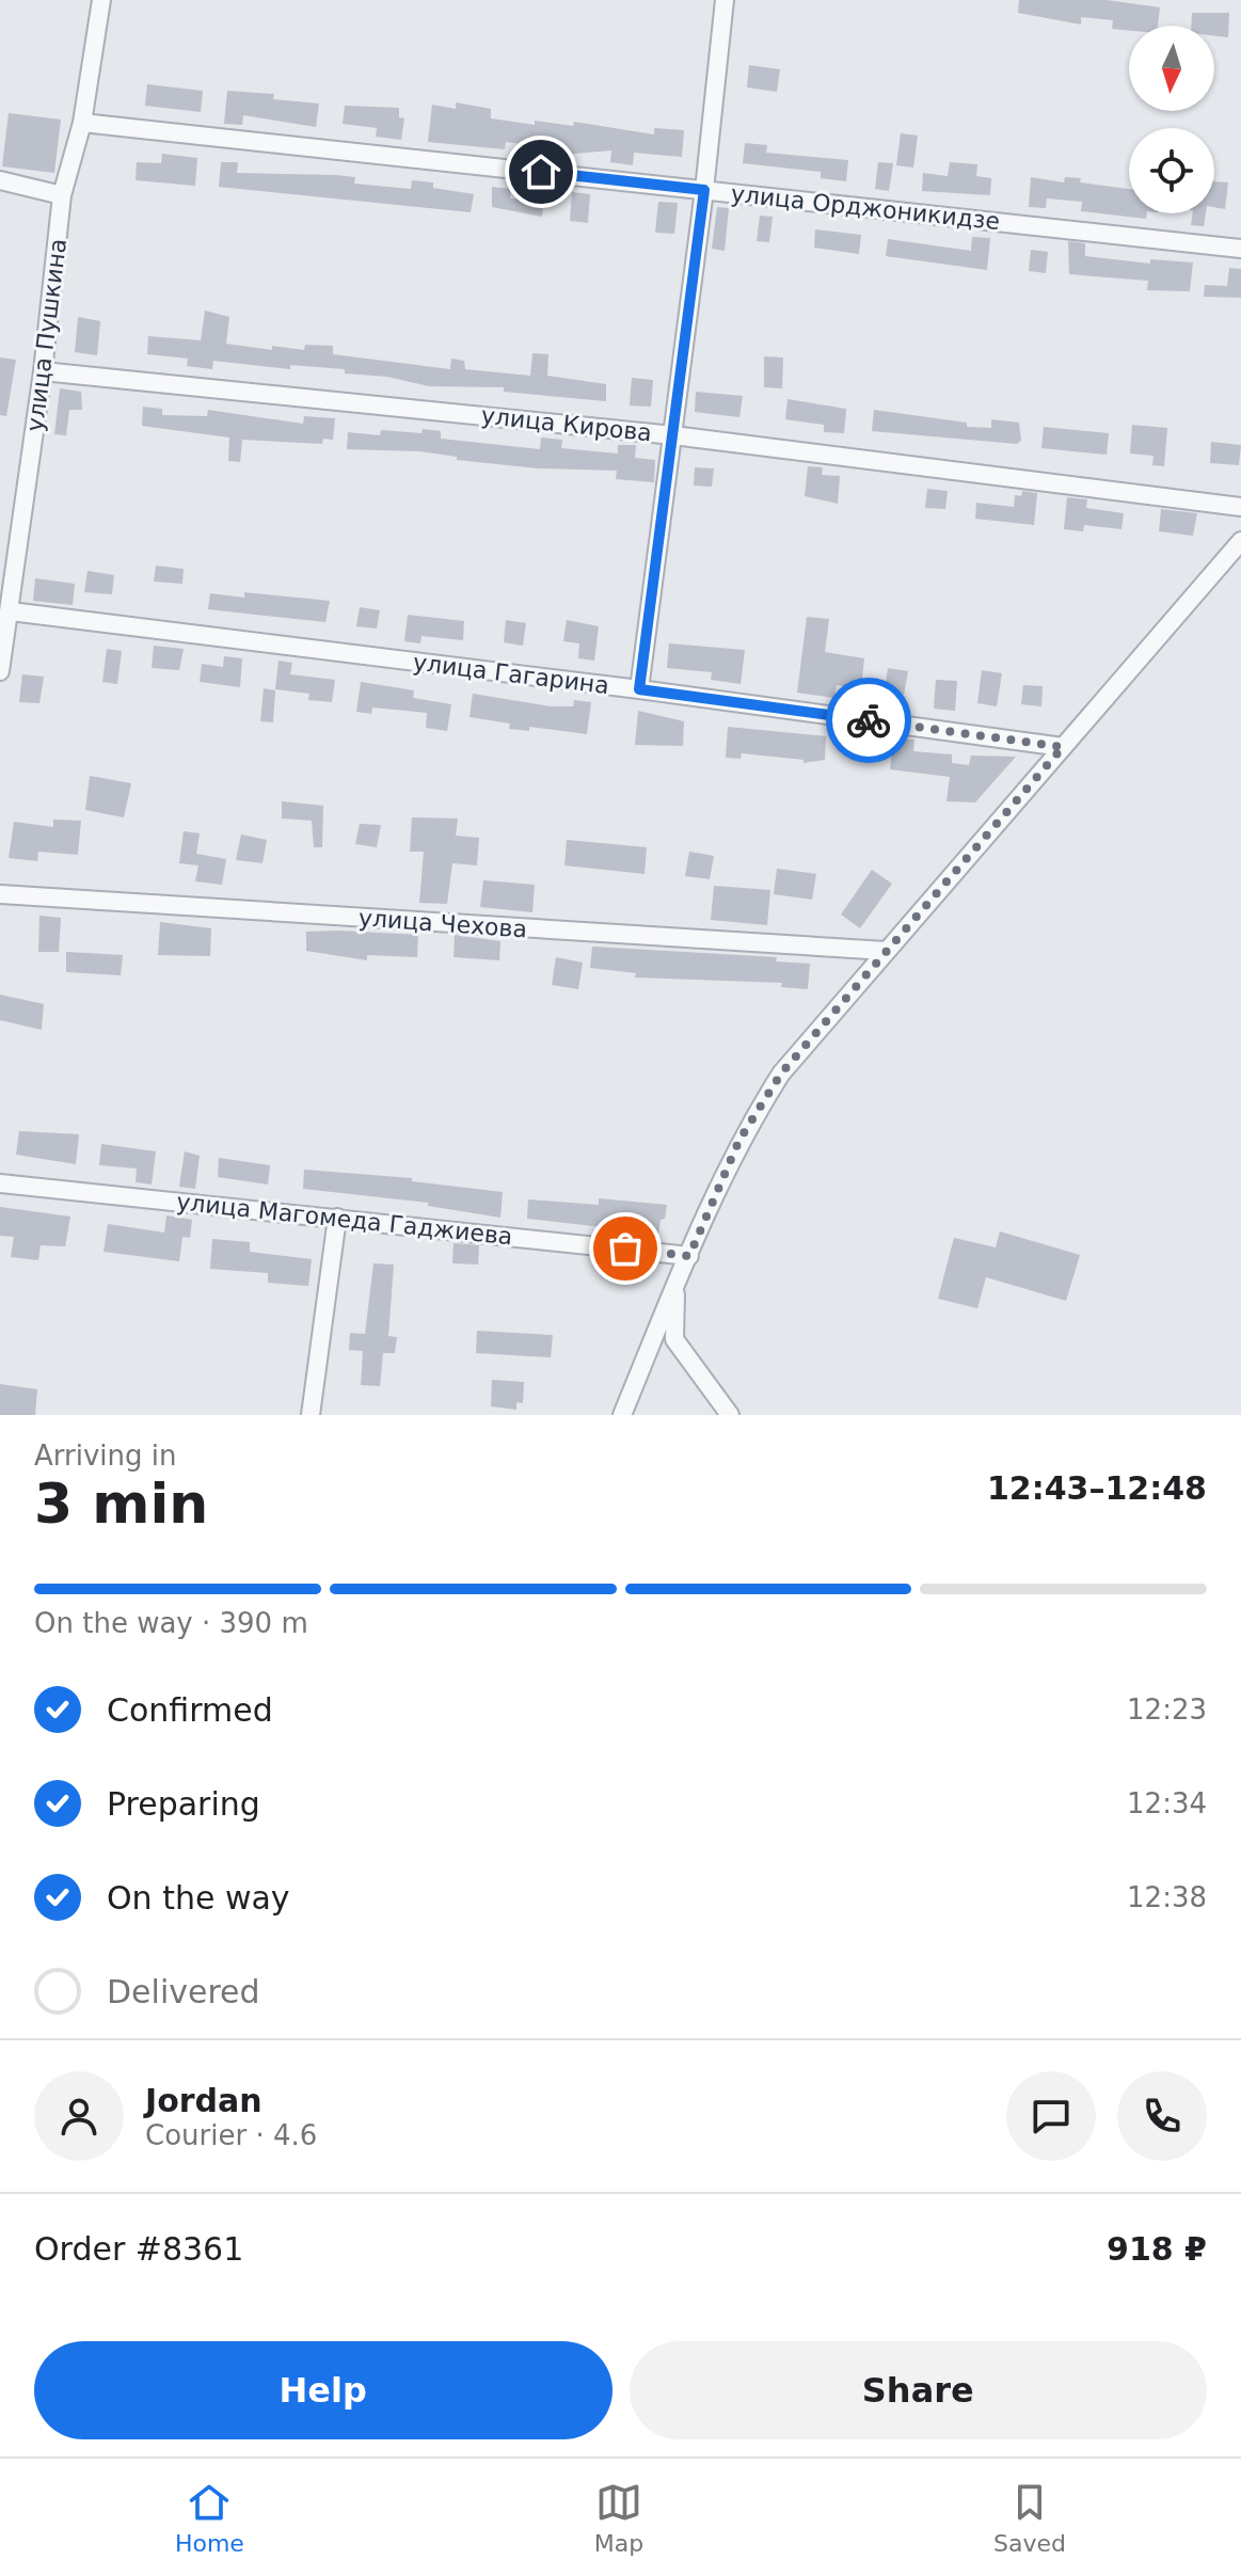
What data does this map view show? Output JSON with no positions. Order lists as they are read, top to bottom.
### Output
{
  "streets": {
    "street": [
      "улица Орджоникидзе",
      "улица Пушкина",
      "улица Кирова",
      "улица Гагарина",
      "улица Чехова",
      "улица Магомеда Гаджиева"
    ]
  },
  "crossings": [
    ["улица Орджоникидзе", "улица Пушкина"],
    ["улица Пушкина", "улица Кирова"],
    ["улица Пушкина", "улица Гагарина"]
  ],
  "north": "bottom",
  "page": {
    "heading": ["3 min", "Arriving in", "12:43–12:48"],
    "panel": [
      "Jordan",
      "Courier · 4.6",
      "Order #8361",
      "918 ₽"
    ],
    "bar": "On the way · 390 m",
    "list": [
      ["Confirmed", "12:23"],
      ["Preparing", "12:34"],
      ["On the way", "12:38"],
      "Delivered"
    ],
    "buttons": ["Help", "Share"],
    "tabs": ["Home", "Map", "Saved"]
  }
}
